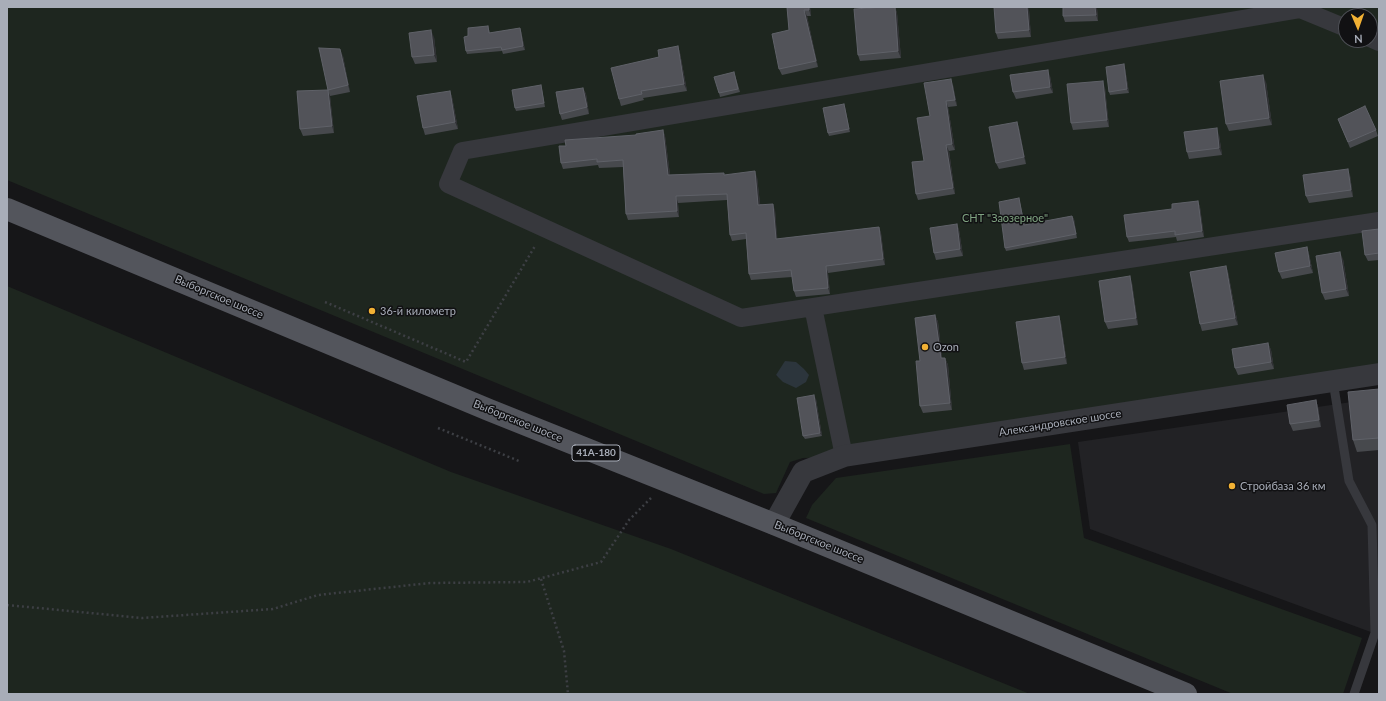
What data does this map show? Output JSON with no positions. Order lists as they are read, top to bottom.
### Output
{
  "streets": {
    "main road": ["Выборгское шоссе", "41А-180"],
    "street": ["Александровское шоссе"]
  },
  "crossings": [
    ["Выборгское шоссе", "Александровское шоссе"]
  ],
  "parks": ["СНТ \"Заозерное\""],
  "places": ["36-й километр", "Ozon", "Стройбаза 36 км"],
  "north": "bottom"
}
